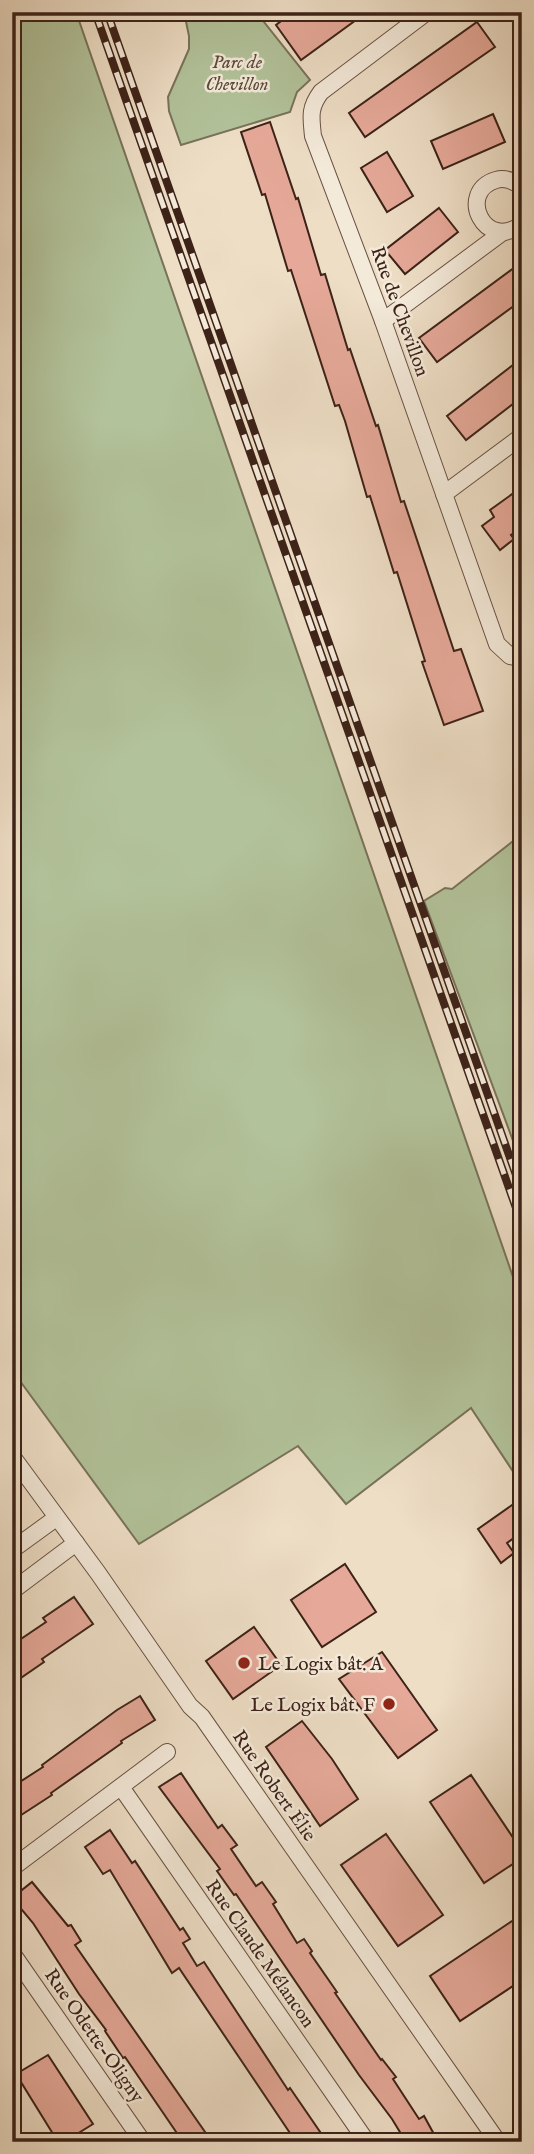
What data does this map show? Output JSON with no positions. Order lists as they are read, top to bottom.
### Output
{
  "streets": {
    "street": [
      "Rue de Chevillon",
      "Rue Robert Élie",
      "Rue Claude Mélancon",
      "Rue Odette-Oligny"
    ]
  },
  "parks": ["Parc de Chevillon"],
  "places": ["Le Logix bât. A", "Le Logix bât. F"]
}
